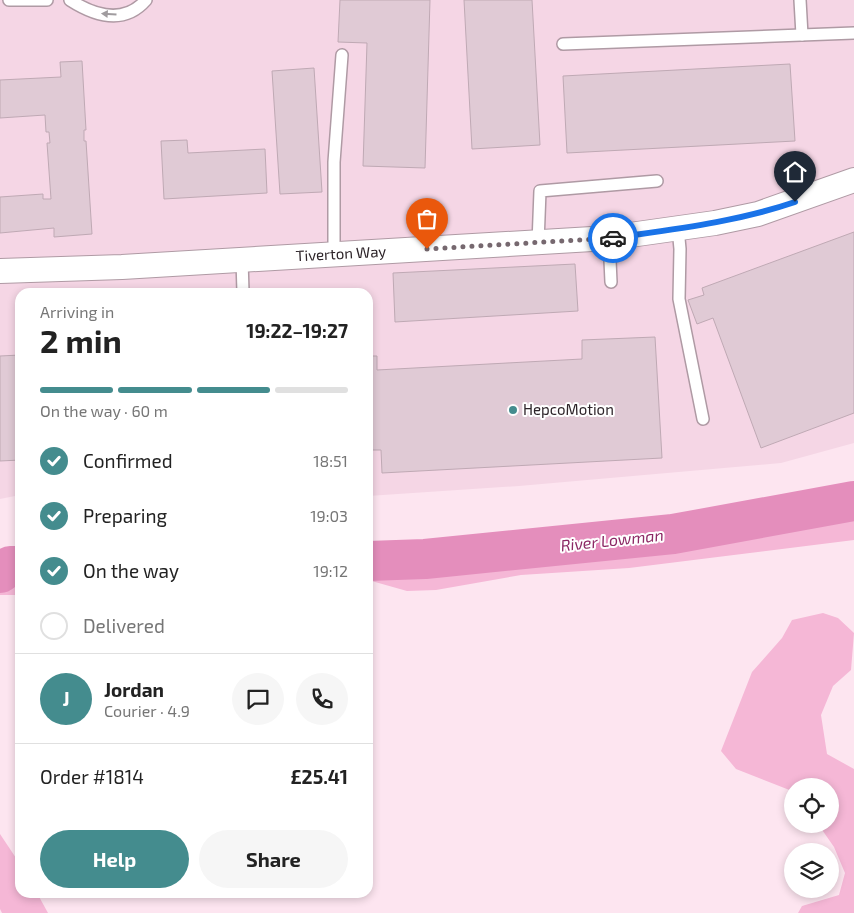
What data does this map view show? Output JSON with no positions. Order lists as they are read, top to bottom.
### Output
{
  "streets": {
    "street": ["Tiverton Way"]
  },
  "water": ["River Lowman"],
  "places": ["HepcoMotion"],
  "page": {
    "heading": ["2 min", "Arriving in", "19:22–19:27"],
    "panel": [
      "Jordan",
      "Courier · 4.9",
      "Order #1814",
      "£25.41"
    ],
    "bar": "On the way · 60 m",
    "list": [
      ["Confirmed", "18:51"],
      ["Preparing", "19:03"],
      ["On the way", "19:12"],
      "Delivered"
    ],
    "round": "J",
    "buttons": ["Help", "Share"]
  }
}
